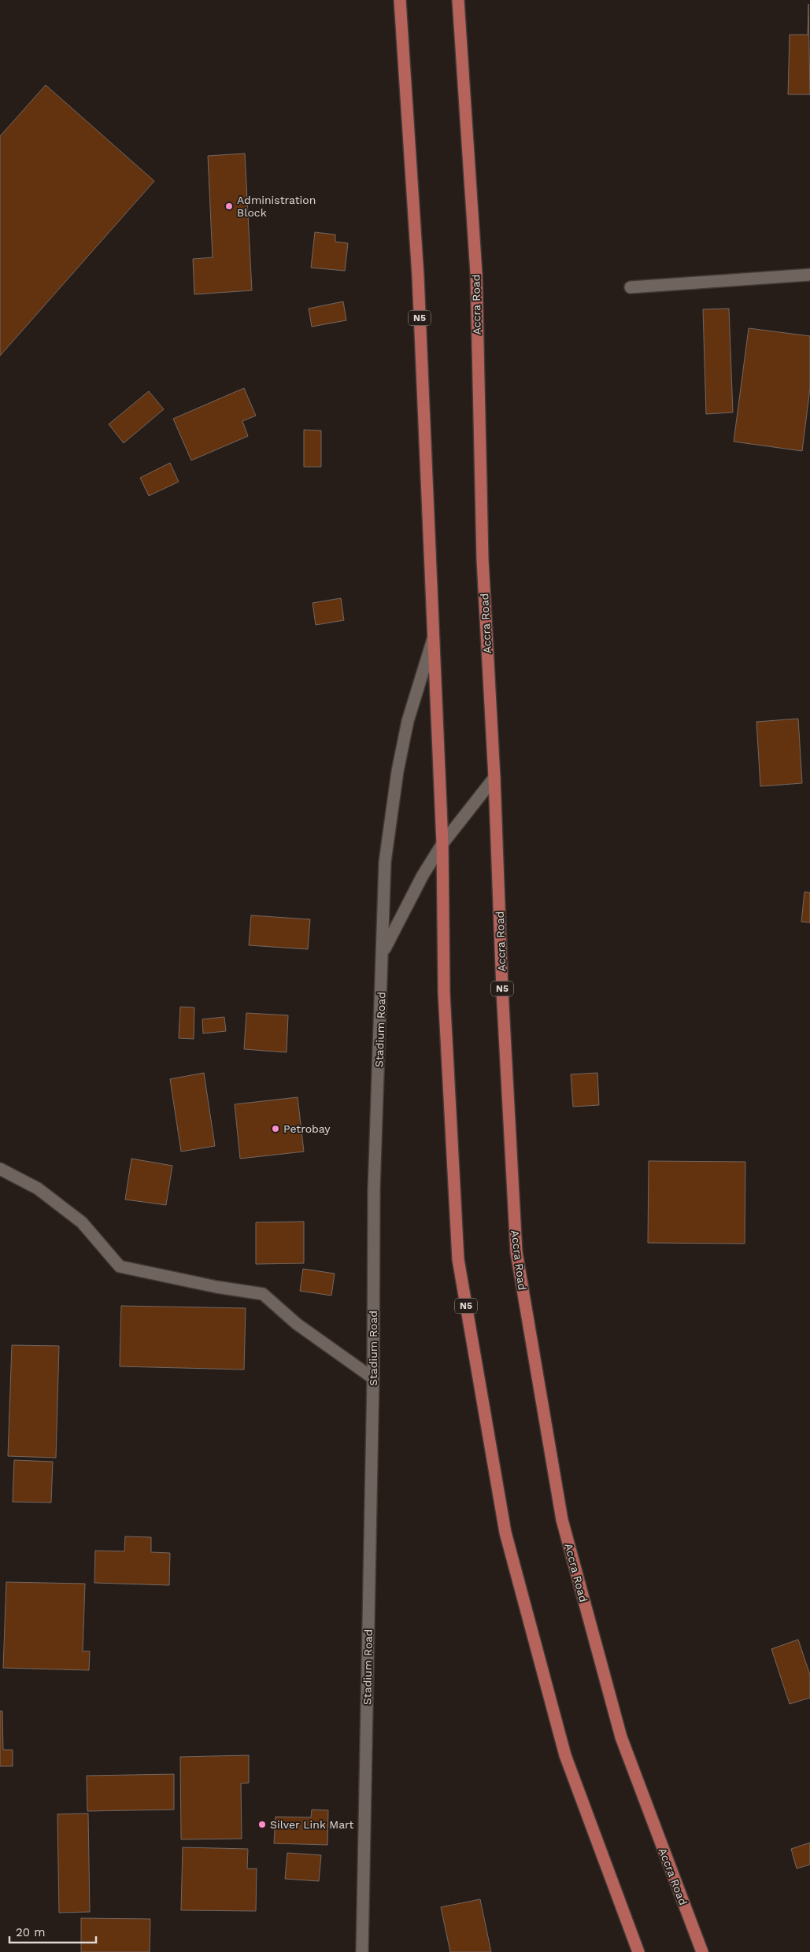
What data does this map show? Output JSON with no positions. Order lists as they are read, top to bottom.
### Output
{
  "streets": {
    "main road": ["Accra Road", "N5", "Stadium Road"]
  },
  "crossings": [
    ["Accra Road", "Stadium Road"],
    ["N5", "Stadium Road"]
  ],
  "places": ["Administration Block", "Petrobay", "Silver Link Mart"],
  "scale_bar": "20 m"
}
